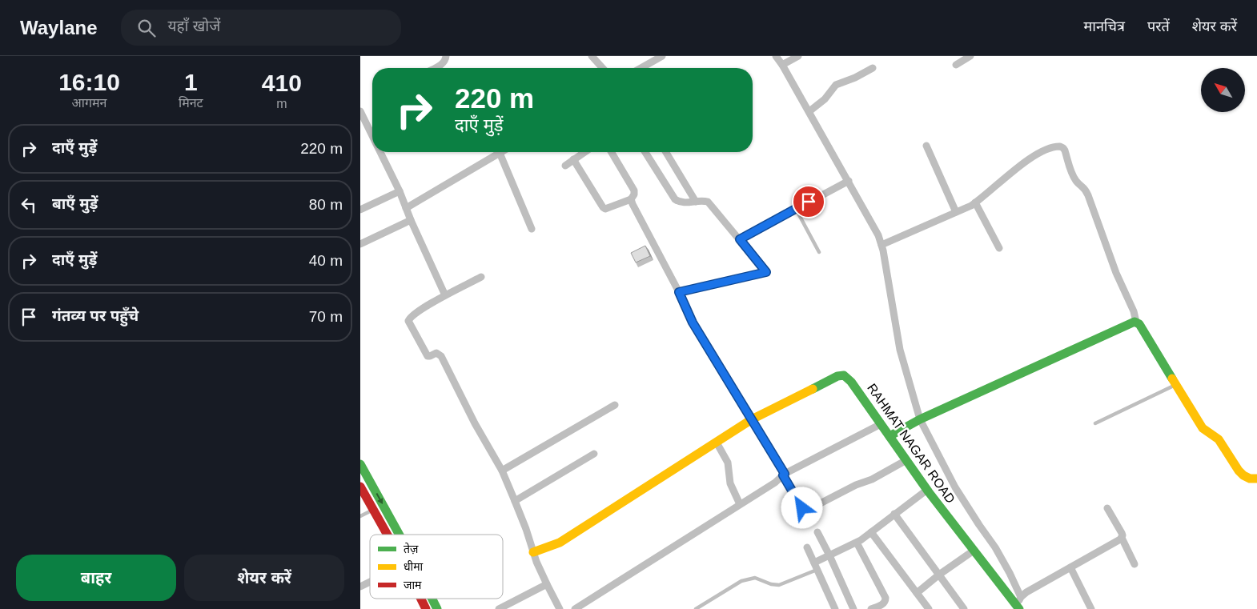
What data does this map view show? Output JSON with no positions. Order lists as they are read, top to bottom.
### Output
{
  "streets": {
    "main road": ["RAHMAT NAGAR ROAD"]
  },
  "legend": ["तेज़", "धीमा", "जाम"],
  "north": "top left",
  "page": {
    "header": "Waylane",
    "search": "यहाँ खोजें",
    "nav": ["मानचित्र", "परतें", "शेयर करें"],
    "eta": [
      "16:10",
      "आगमन",
      "1",
      "मिनट",
      "410",
      "m"
    ],
    "turn": ["220 m", "दाएँ मुड़ें"],
    "list": [
      {
        "name": "दाएँ मुड़ें",
        "value": "220 m"
      },
      {
        "name": "बाएँ मुड़ें",
        "value": "80 m"
      },
      {
        "name": "दाएँ मुड़ें",
        "value": "40 m"
      },
      {
        "name": "गंतव्य पर पहुँचे",
        "value": "70 m"
      }
    ],
    "buttons": ["बाहर", "शेयर करें"]
  }
}
